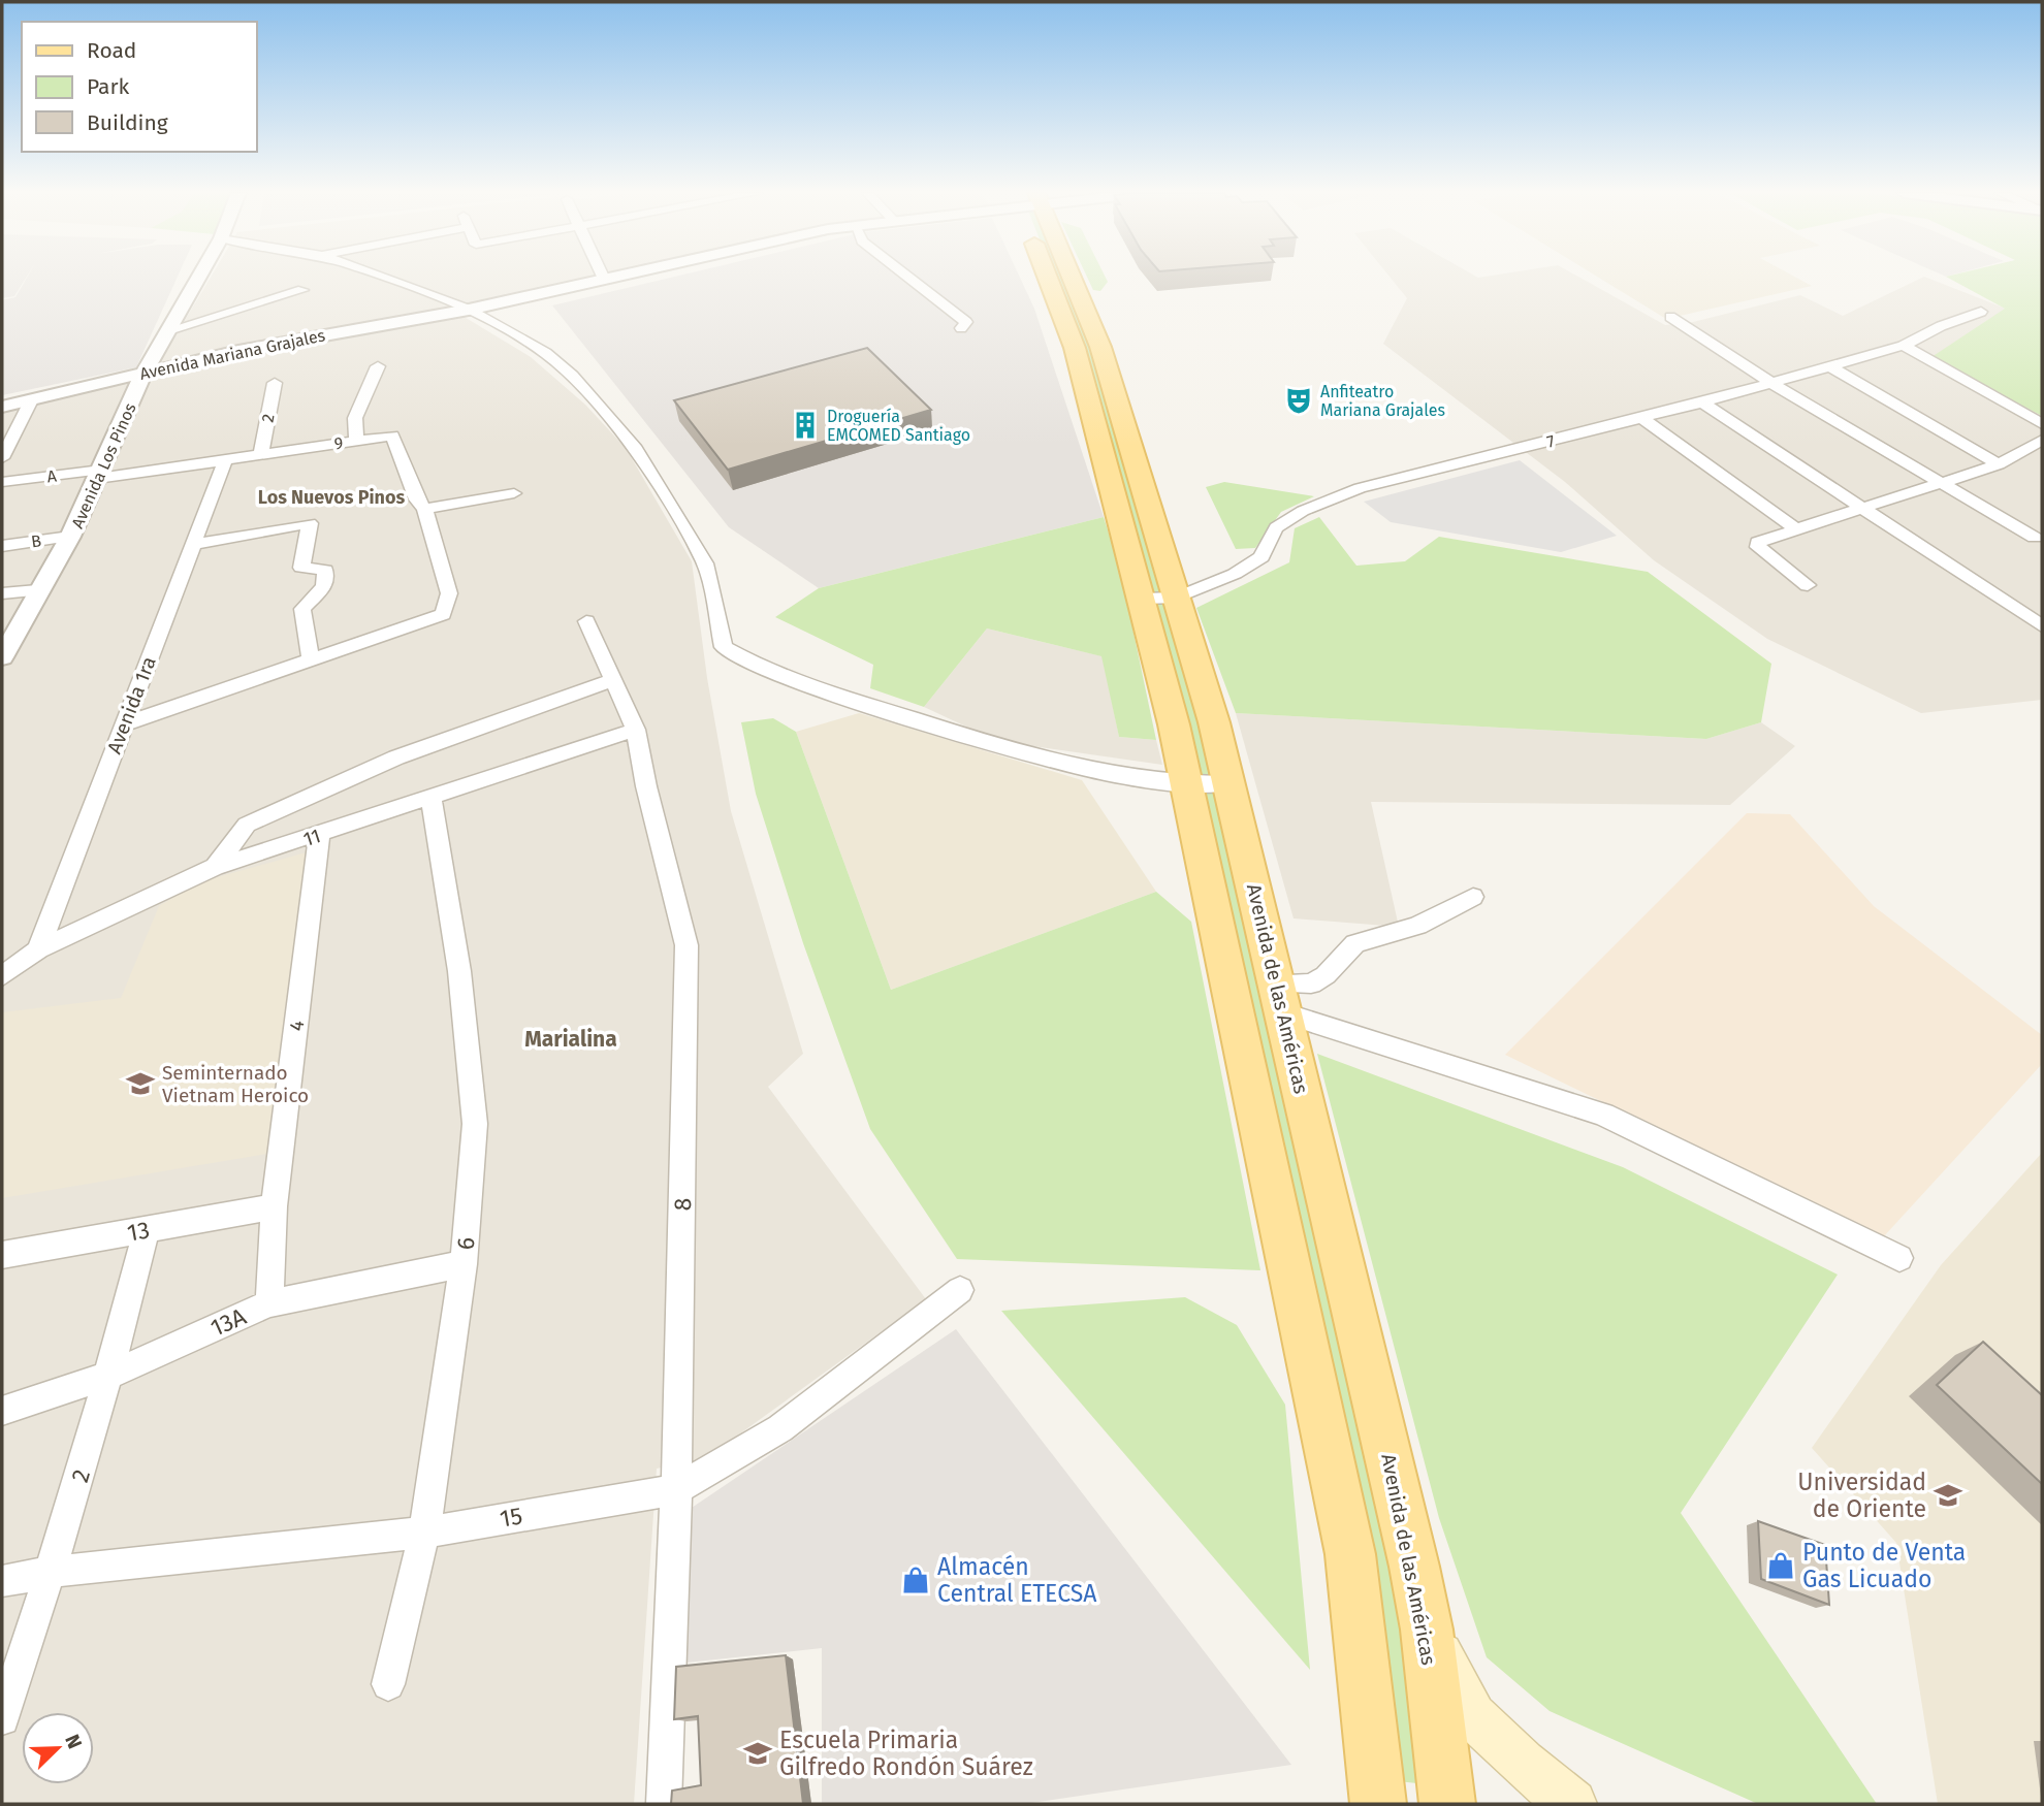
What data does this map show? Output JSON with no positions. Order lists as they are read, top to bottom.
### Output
{
  "streets": {
    "main road": ["Avenida de las Américas"],
    "street": [
      "Avenida Mariana Grajales",
      "2",
      "7",
      "9",
      "Avenida Los Pinos",
      "A",
      "B",
      "Avenida 1ra",
      "11",
      "4",
      "8",
      "13",
      "6",
      "13A",
      "15"
    ]
  },
  "crossings": [
    ["Avenida Mariana Grajales", "Avenida Los Pinos"],
    ["2", "9"],
    ["2", "13"],
    ["2", "13A"],
    ["2", "15"],
    ["7", "Avenida de las Américas"],
    ["9", "Avenida Los Pinos"],
    ["9", "A"],
    ["9", "Avenida 1ra"],
    ["Avenida Los Pinos", "A"],
    ["Avenida Los Pinos", "B"],
    ["Avenida 1ra", "11"],
    ["11", "4"],
    ["11", "8"],
    ["11", "6"],
    ["4", "13"],
    ["4", "13A"],
    ["8", "15"],
    ["6", "13A"],
    ["6", "15"]
  ],
  "districts": ["Los Nuevos Pinos", "Marialina"],
  "places": {
    "theatre": ["Anfiteatro Mariana Grajales"],
    "building": ["Droguería EMCOMED Santiago"],
    "school or university": ["Seminternado Vietnam Heroico", "Universidad de Oriente", "Escuela Primaria Gilfredo Rondón Suárez"],
    "shop": ["Punto de Venta Gas Licuado", "Almacén Central ETECSA"]
  },
  "legend": ["Road", "Park", "Building"],
  "north": "top right"
}
